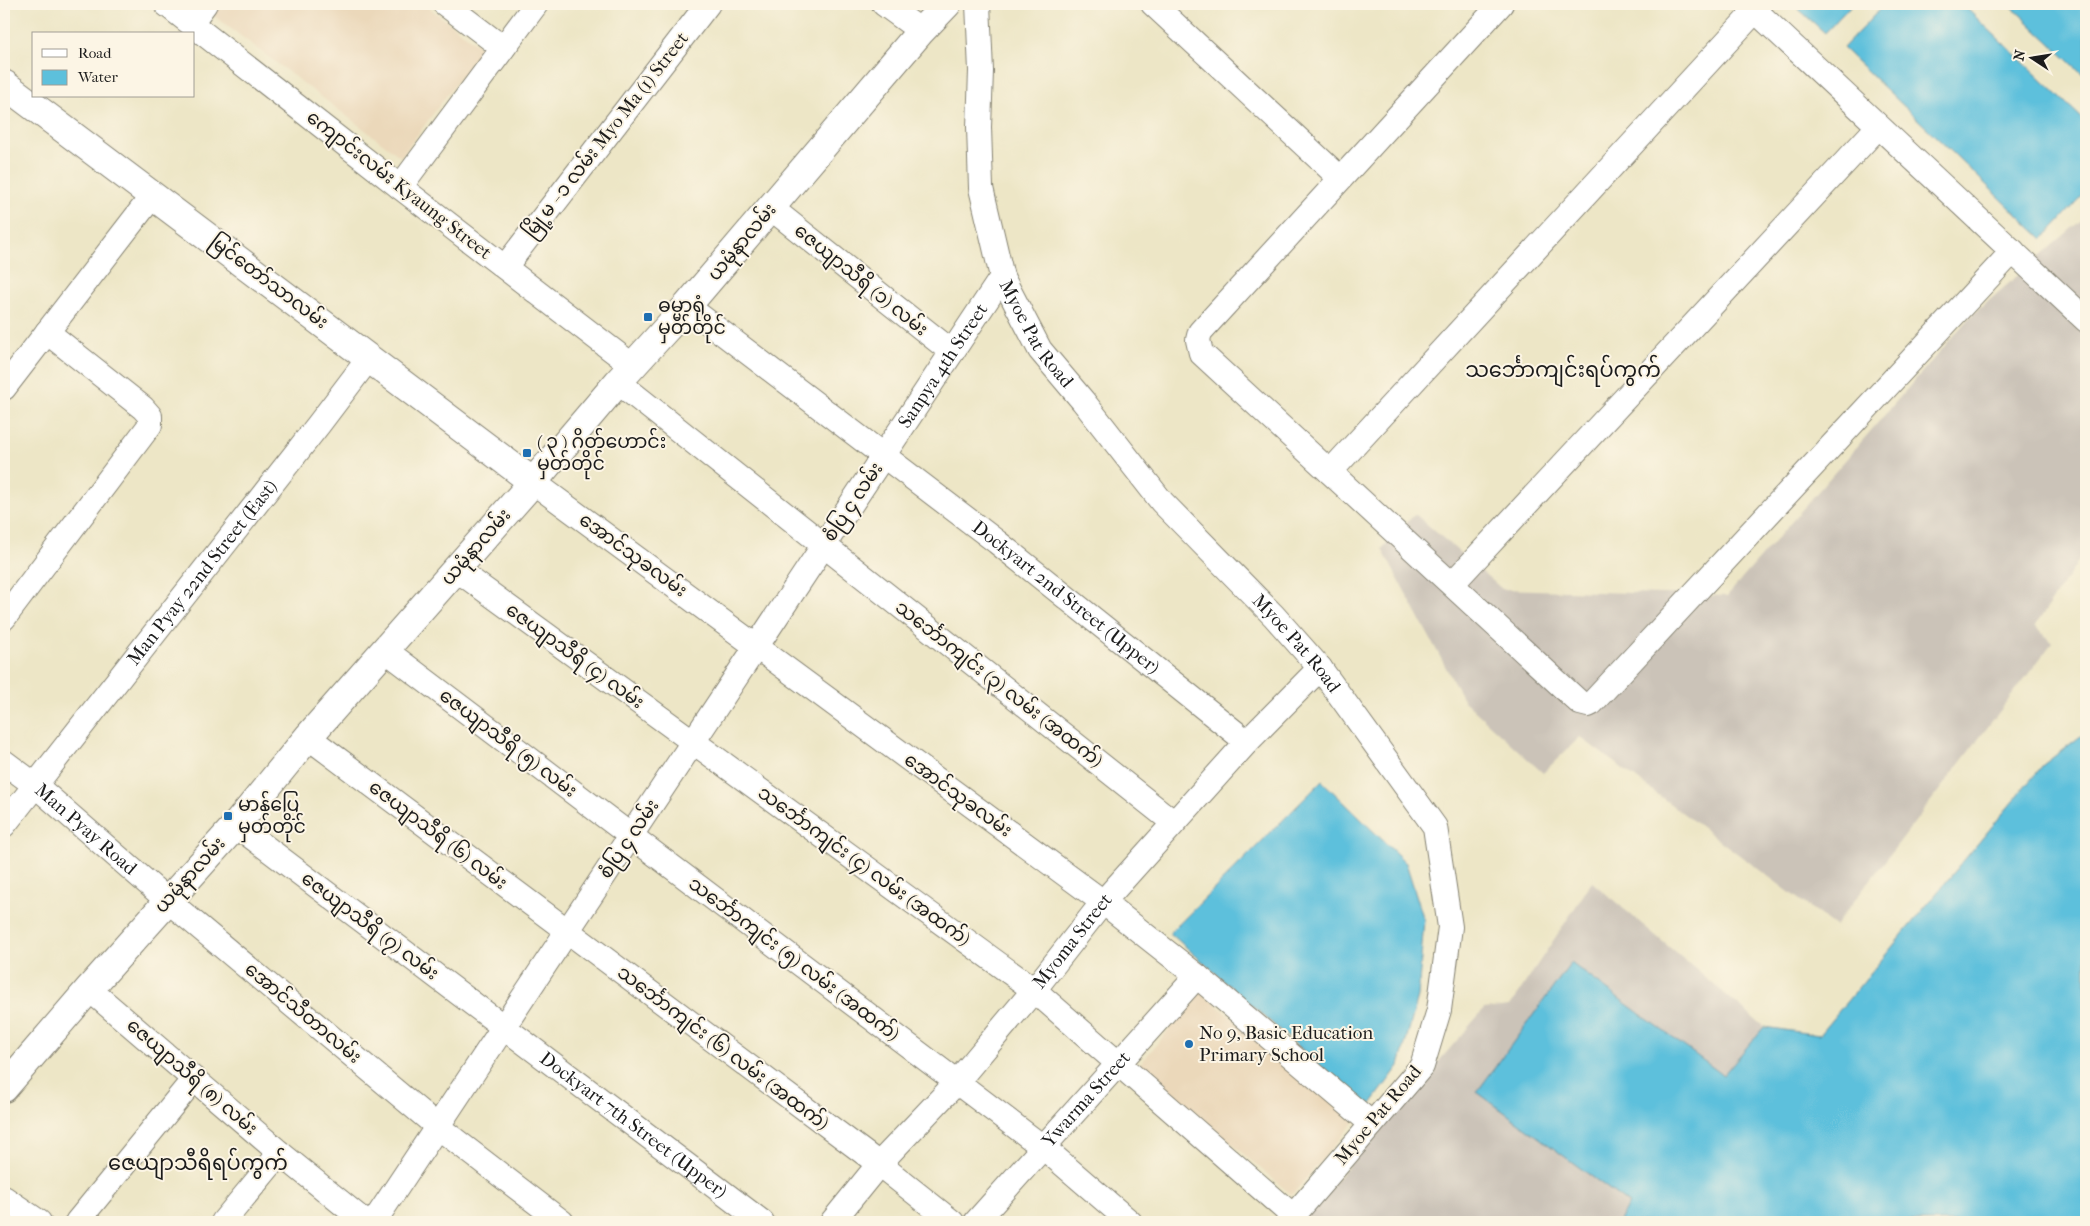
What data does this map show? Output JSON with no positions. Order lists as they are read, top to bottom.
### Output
{
  "streets": {
    "main road": ["ယမုံနာလမ်း", "မြင်တော်သာလမ်း"],
    "street": [
      "မြို့မ - ၁ လမ်း Myo Ma (1) Street",
      "ကျောင်းလမ်း Kyaung Street",
      "ဇေယျာသီရိ (၁) လမ်း",
      "Myoe Pat Road",
      "Sanpya 4th Street",
      "စံပြ ၄ လမ်း",
      "အောင်သုခလမ်း",
      "Man Pyay 22nd Street (East)",
      "Dockyart 2nd Street (Upper)",
      "ဇေယျာသီရိ (၄) လမ်း",
      "သင်္ဘောကျင်း (၃) လမ်း (အထက်)",
      "ဇေယျာသီရိ (၅) လမ်း",
      "Man Pyay Road",
      "ဇေယျာသီရိ (၆) လမ်း",
      "သင်္ဘောကျင်း (၄) လမ်း (အထက်)",
      "ဇေယျာသီရိ (၇) လမ်း",
      "Myoma Street",
      "သင်္ဘောကျင်း (၅) လမ်း (အထက်)",
      "အောင်သီတာလမ်း",
      "သင်္ဘောကျင်း (၆) လမ်း (အထက်)",
      "ဇေယျာသီရိ (၈) လမ်း",
      "Ywarma Street",
      "Dockyart 7th Street (Upper)"
    ]
  },
  "crossings": [
    ["မြို့မ - ၁ လမ်း Myo Ma (1) Street", "ကျောင်းလမ်း Kyaung Street"],
    ["ကျောင်းလမ်း Kyaung Street", "ယမုံနာလမ်း"],
    ["ကျောင်းလမ်း Kyaung Street", "စံပြ ၄ လမ်း"],
    ["ကျောင်းလမ်း Kyaung Street", "သင်္ဘောကျင်း (၃) လမ်း (အထက်)"],
    ["ယမုံနာလမ်း", "ဇေယျာသီရိ (၁) လမ်း"],
    ["ယမုံနာလမ်း", "မြင်တော်သာလမ်း"],
    ["ယမုံနာလမ်း", "အောင်သုခလမ်း"],
    ["ယမုံနာလမ်း", "Dockyart 2nd Street (Upper)"],
    ["ယမုံနာလမ်း", "ဇေယျာသီရိ (၄) လမ်း"],
    ["ယမုံနာလမ်း", "ဇေယျာသီရိ (၅) လမ်း"],
    ["ယမုံနာလမ်း", "Man Pyay Road"],
    ["ယမုံနာလမ်း", "ဇေယျာသီရိ (၆) လမ်း"],
    ["ယမုံနာလမ်း", "ဇေယျာသီရိ (၇) လမ်း"],
    ["ယမုံနာလမ်း", "အောင်သီတာလမ်း"],
    ["ယမုံနာလမ်း", "ဇေယျာသီရိ (၈) လမ်း"],
    ["ဇေယျာသီရိ (၁) လမ်း", "Sanpya 4th Street"],
    ["မြင်တော်သာလမ်း", "အောင်သုခလမ်း"],
    ["မြင်တော်သာလမ်း", "Man Pyay 22nd Street (East)"],
    ["Myoe Pat Road", "Sanpya 4th Street"],
    ["Myoe Pat Road", "အောင်သုခလမ်း"],
    ["Myoe Pat Road", "သင်္ဘောကျင်း (၄) လမ်း (အထက်)"],
    ["Myoe Pat Road", "Myoma Street"],
    ["Sanpya 4th Street", "စံပြ ၄ လမ်း"],
    ["Sanpya 4th Street", "Dockyart 2nd Street (Upper)"],
    ["စံပြ ၄ လမ်း", "အောင်သုခလမ်း"],
    ["စံပြ ၄ လမ်း", "Dockyart 2nd Street (Upper)"],
    ["စံပြ ၄ လမ်း", "ဇေယျာသီရိ (၄) လမ်း"],
    ["စံပြ ၄ လမ်း", "သင်္ဘောကျင်း (၃) လမ်း (အထက်)"],
    ["စံပြ ၄ လမ်း", "ဇေယျာသီရိ (၅) လမ်း"],
    ["စံပြ ၄ လမ်း", "ဇေယျာသီရိ (၆) လမ်း"],
    ["စံပြ ၄ လမ်း", "သင်္ဘောကျင်း (၄) လမ်း (အထက်)"],
    ["စံပြ ၄ လမ်း", "ဇေယျာသီရိ (၇) လမ်း"],
    ["စံပြ ၄ လမ်း", "သင်္ဘောကျင်း (၅) လမ်း (အထက်)"],
    ["စံပြ ၄ လမ်း", "အောင်သီတာလမ်း"],
    ["စံပြ ၄ လမ်း", "သင်္ဘောကျင်း (၆) လမ်း (အထက်)"],
    ["စံပြ ၄ လမ်း", "Dockyart 7th Street (Upper)"],
    ["အောင်သုခလမ်း", "Myoma Street"],
    ["အောင်သုခလမ်း", "Ywarma Street"],
    ["Man Pyay 22nd Street (East)", "Man Pyay Road"],
    ["Dockyart 2nd Street (Upper)", "Myoma Street"],
    ["ဇေယျာသီရိ (၄) လမ်း", "သင်္ဘောကျင်း (၄) လမ်း (အထက်)"],
    ["သင်္ဘောကျင်း (၃) လမ်း (အထက်)", "Myoma Street"],
    ["ဇေယျာသီရိ (၅) လမ်း", "သင်္ဘောကျင်း (၅) လမ်း (အထက်)"],
    ["Man Pyay Road", "အောင်သီတာလမ်း"],
    ["ဇေယျာသီရိ (၆) လမ်း", "သင်္ဘောကျင်း (၆) လမ်း (အထက်)"],
    ["သင်္ဘောကျင်း (၄) လမ်း (အထက်)", "Myoma Street"],
    ["သင်္ဘောကျင်း (၄) လမ်း (အထက်)", "Ywarma Street"],
    ["ဇေယျာသီရိ (၇) လမ်း", "Dockyart 7th Street (Upper)"],
    ["Myoma Street", "သင်္ဘောကျင်း (၅) လမ်း (အထက်)"],
    ["Myoma Street", "သင်္ဘောကျင်း (၆) လမ်း (အထက်)"],
    ["သင်္ဘောကျင်း (၅) လမ်း (အထက်)", "Ywarma Street"]
  ],
  "districts": ["သင်္ဘောကျင်းရပ်ကွက်", "ဇေယျာသီရိရပ်ကွက်"],
  "places": {
    "transit": ["ဓမ္မာရုံ မှတ်တိုင်", "( ၃ ) ဂိတ်ဟောင်း မှတ်တိုင်", "မာန်ပြေ မှတ်တိုင်"],
    "other": ["No 9, Basic Education Primary School"]
  },
  "legend": ["Road", "Water"],
  "north": "left"
}
